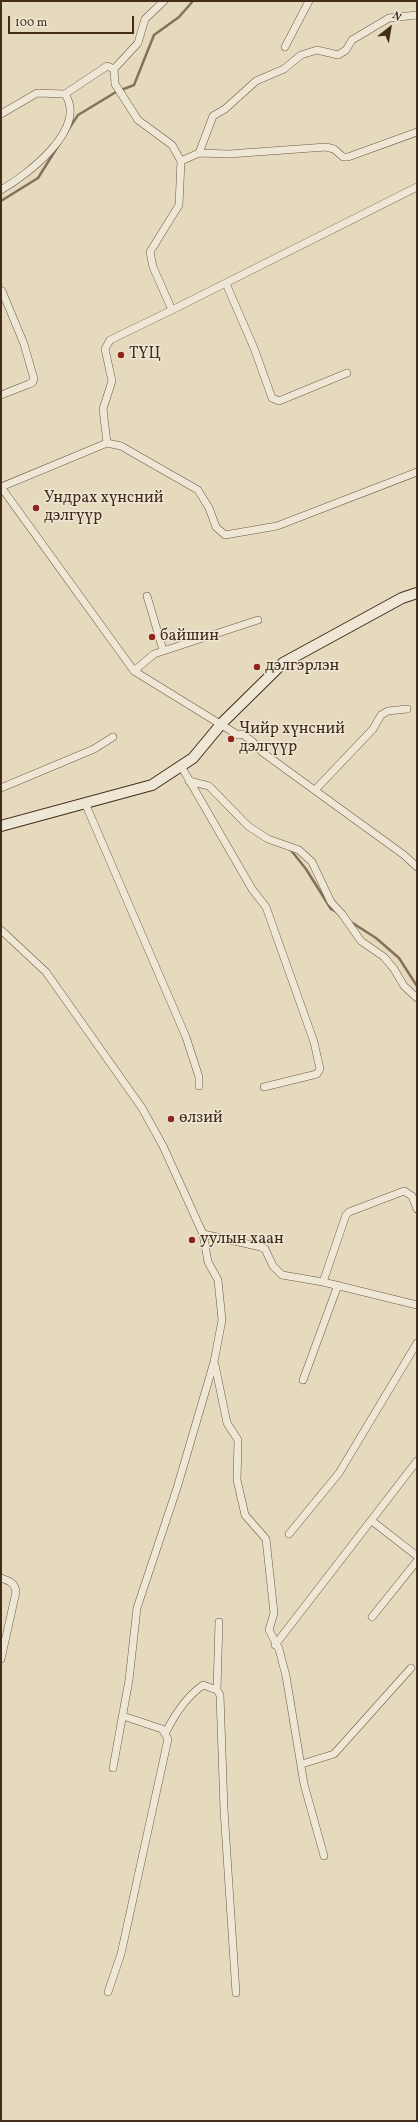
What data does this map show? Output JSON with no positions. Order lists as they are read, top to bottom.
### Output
{
  "places": [
    "ТҮЦ",
    "Ундрах хүнсний дэлгүүр",
    "байшин",
    "дэлгэрлэн",
    "Чийр хүнсний дэлгүүр",
    "өлзий",
    "уулын хаан"
  ],
  "scale_bar": "100 m",
  "north": "top right"
}
